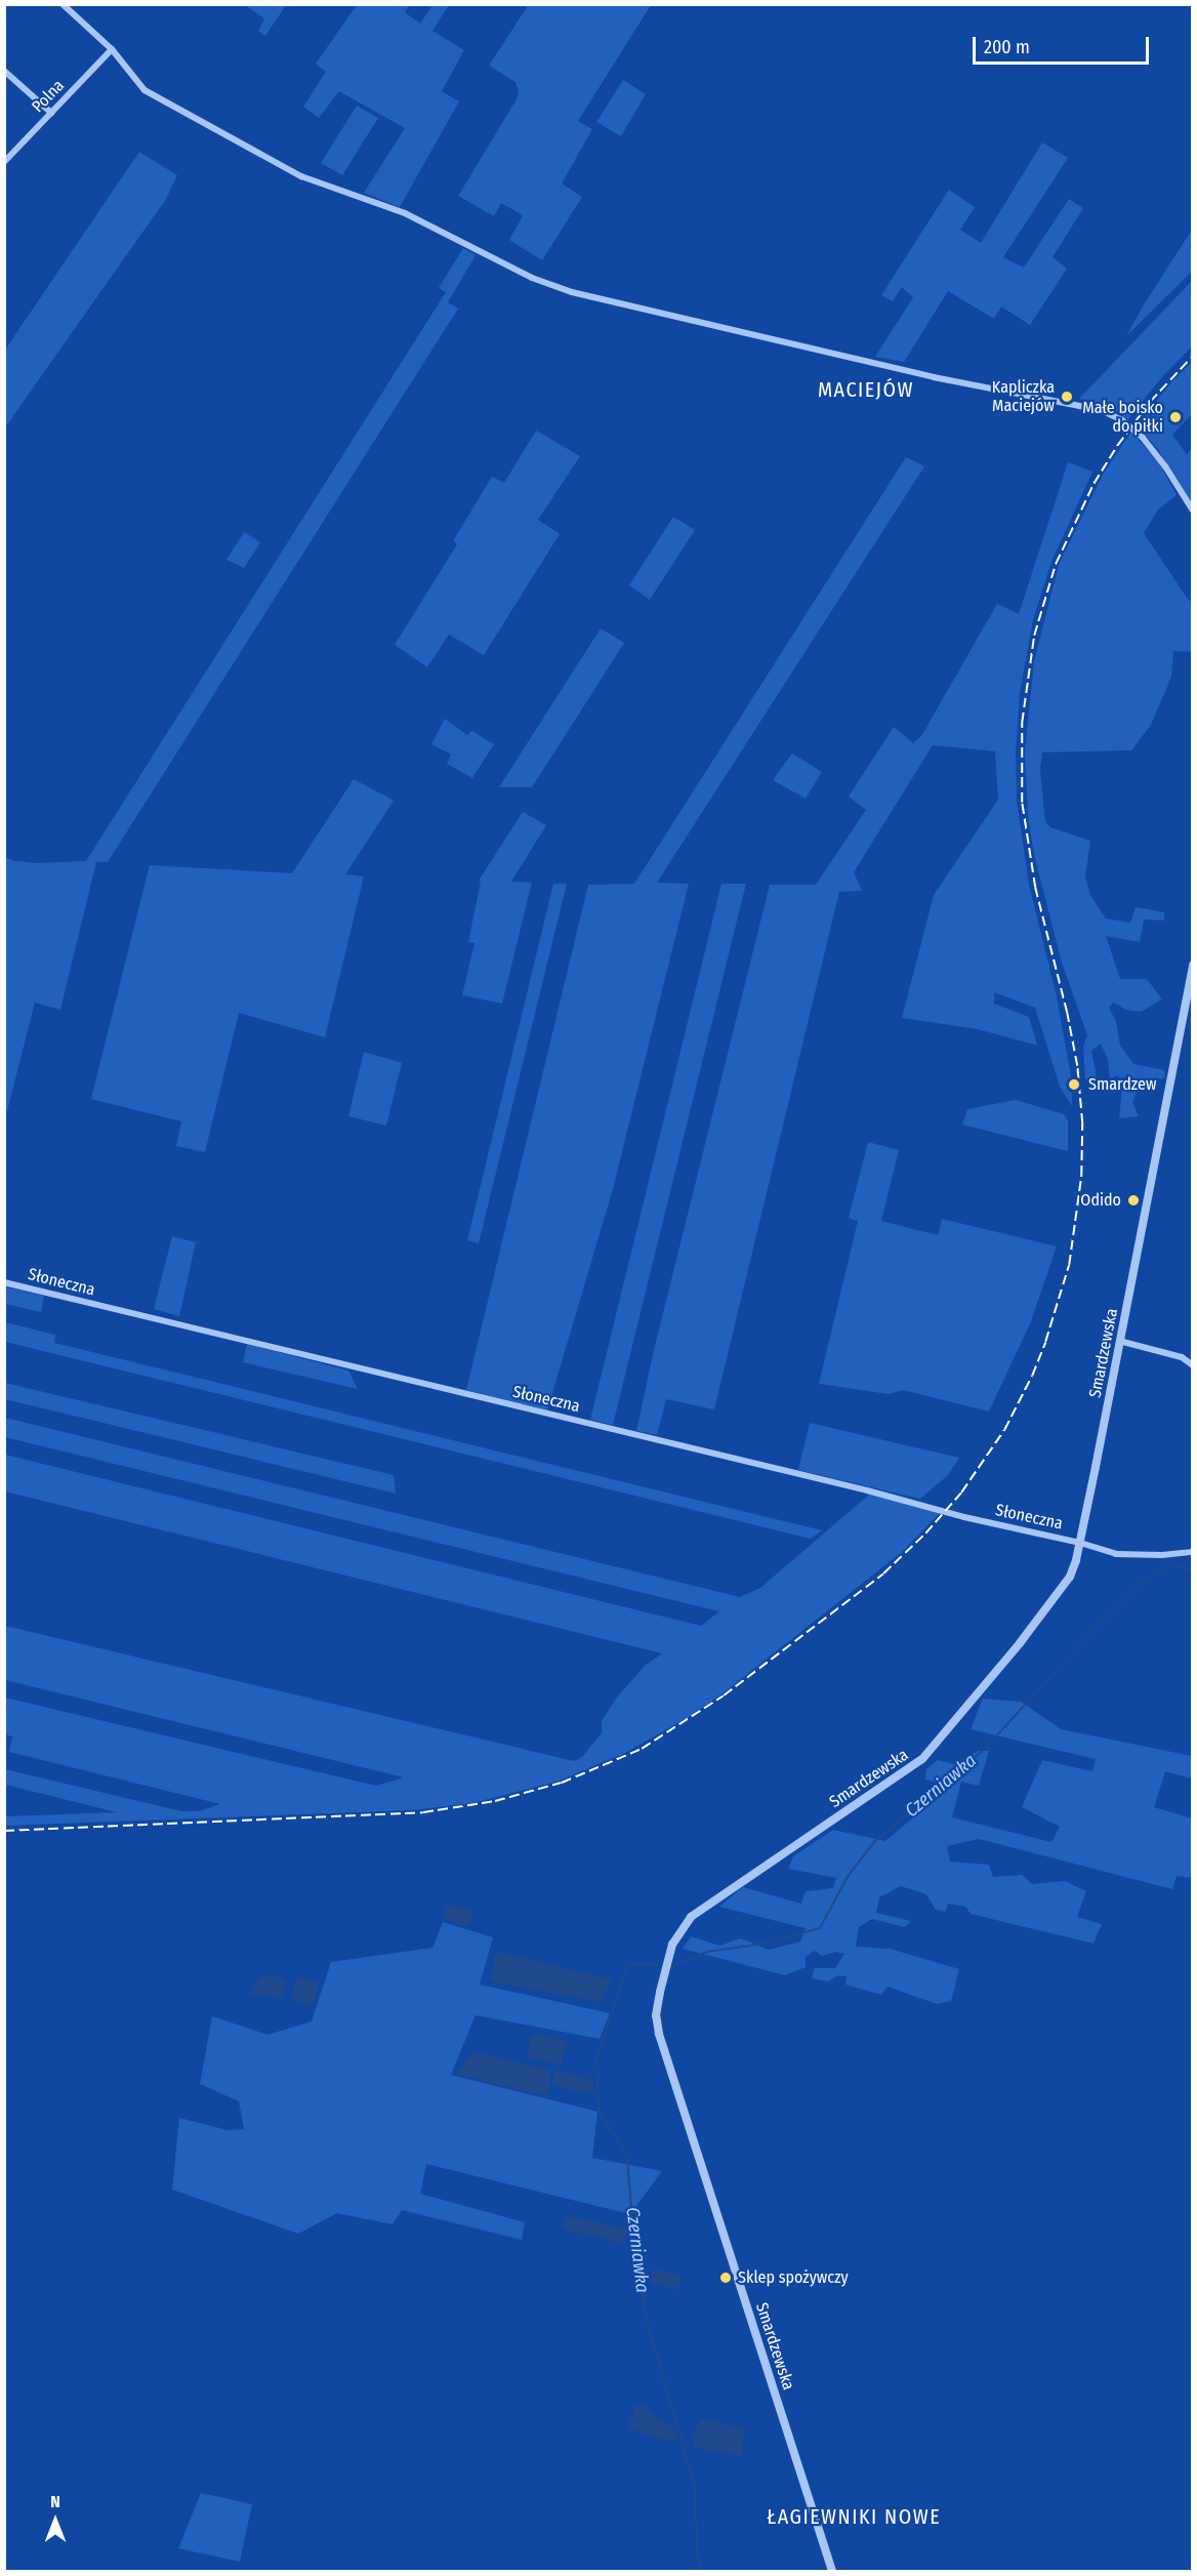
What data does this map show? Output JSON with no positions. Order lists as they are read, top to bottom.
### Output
{
  "streets": {
    "street": ["Polna", "Słoneczna", "Smardzewska"]
  },
  "crossings": [
    ["Słoneczna", "Smardzewska"]
  ],
  "districts": ["MACIEJÓW", "ŁAGIEWNIKI NOWE"],
  "water": ["Czerniawka"],
  "places": [
    "Kapliczka Maciejów",
    "Małe boisko do piłki",
    "Smardzew",
    "Odido",
    "Sklep spożywczy"
  ],
  "scale_bar": "200 m",
  "north": "top"
}
